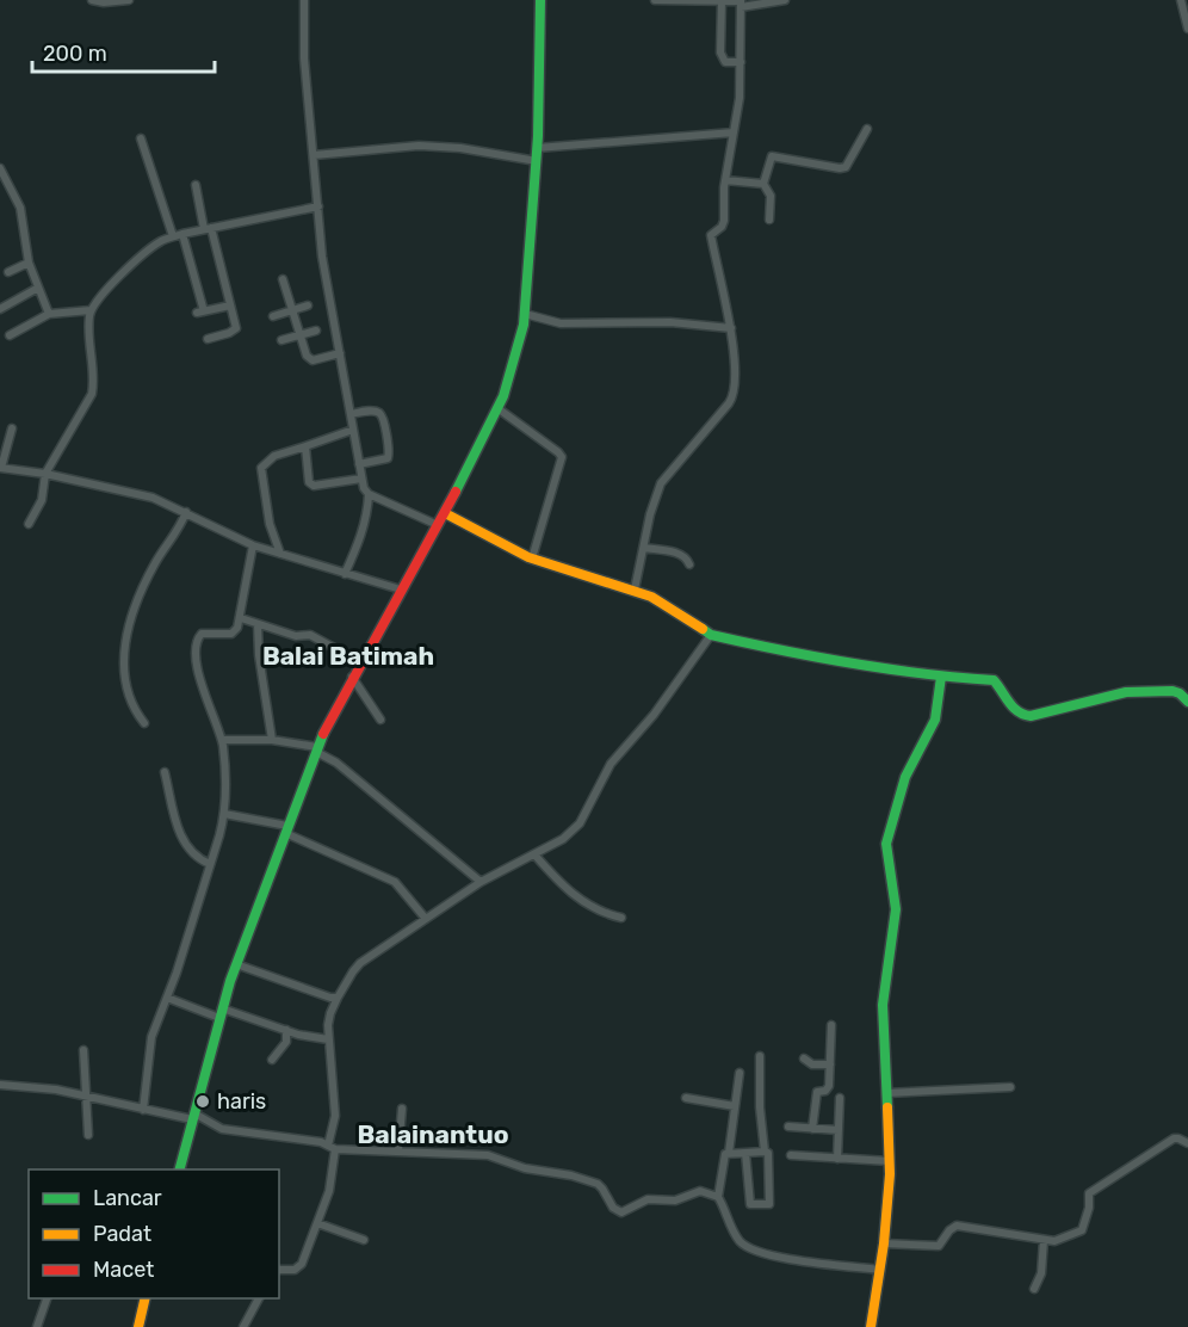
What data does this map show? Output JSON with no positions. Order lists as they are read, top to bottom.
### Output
{
  "districts": ["Balai Batimah", "Balainantuo"],
  "places": ["haris"],
  "legend": ["Lancar", "Padat", "Macet"],
  "scale_bar": "200 m"
}
